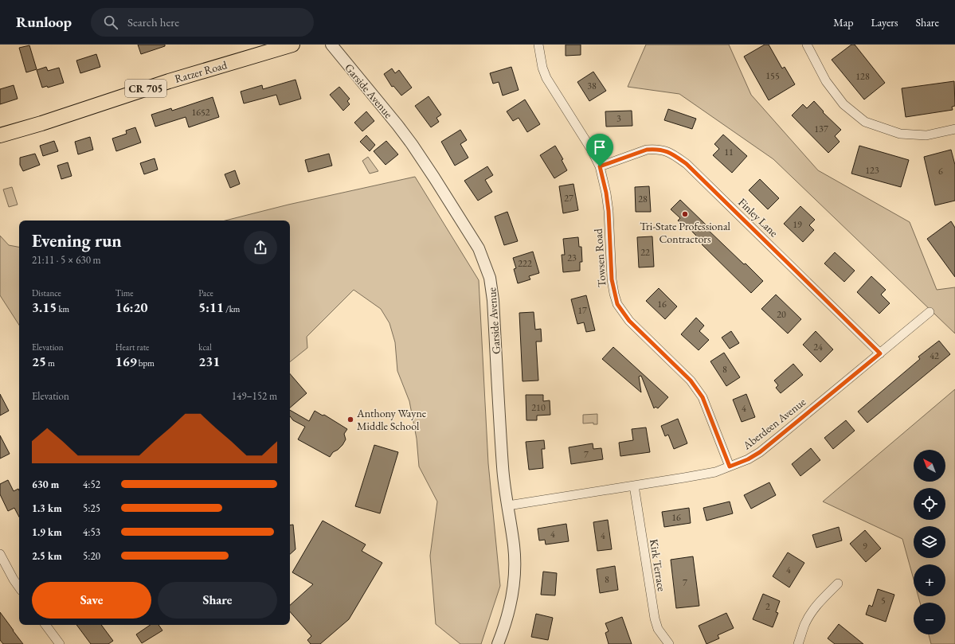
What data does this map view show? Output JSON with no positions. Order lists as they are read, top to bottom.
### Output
{
  "streets": {
    "main road": ["Ratzer Road", "CR 705"],
    "street": [
      "Garside Avenue",
      "Finley Lane",
      "Towsen Road",
      "Aberdeen Avenue",
      "Kirk Terrace"
    ]
  },
  "crossings": [
    ["Garside Avenue", "Aberdeen Avenue"],
    ["Finley Lane", "Towsen Road"],
    ["Finley Lane", "Aberdeen Avenue"],
    ["Towsen Road", "Aberdeen Avenue"],
    ["Aberdeen Avenue", "Kirk Terrace"]
  ],
  "places": ["Tri-State Professional Contractors", "Anthony Wayne Middle School"],
  "house_numbers": [
    "155",
    "128",
    "38",
    "1652",
    "3",
    "137",
    "11",
    "123",
    "6",
    "27",
    "28",
    "19",
    "22",
    "23",
    "222",
    "16",
    "17",
    "20",
    "24",
    "42",
    "8",
    "210",
    "4",
    "7",
    "16",
    "4",
    "4",
    "9",
    "4",
    "8",
    "7",
    "5",
    "2"
  ],
  "north": "top left",
  "page": {
    "header": "Runloop",
    "search": "Search here",
    "nav": ["Map", "Layers", "Share"],
    "heading": ["Evening run", "21:11 · 5 × 630 m"],
    "stats": [
      ["Distance", "3.15 km"],
      ["Time", "16:20"],
      ["Pace", "5:11 /km"],
      ["Elevation", "25 m"],
      ["Heart rate", "169 bpm"],
      ["kcal", "231"]
    ],
    "chart": ["Elevation", "149–152 m"],
    "map_buttons": ["+", "−"],
    "list": [
      {
        "name": "630 m",
        "note": "4:52"
      },
      {
        "name": "1.3 km",
        "note": "5:25"
      },
      {
        "name": "1.9 km",
        "note": "4:53"
      },
      {
        "name": "2.5 km",
        "note": "5:20"
      }
    ],
    "buttons": ["Save", "Share"]
  }
}
